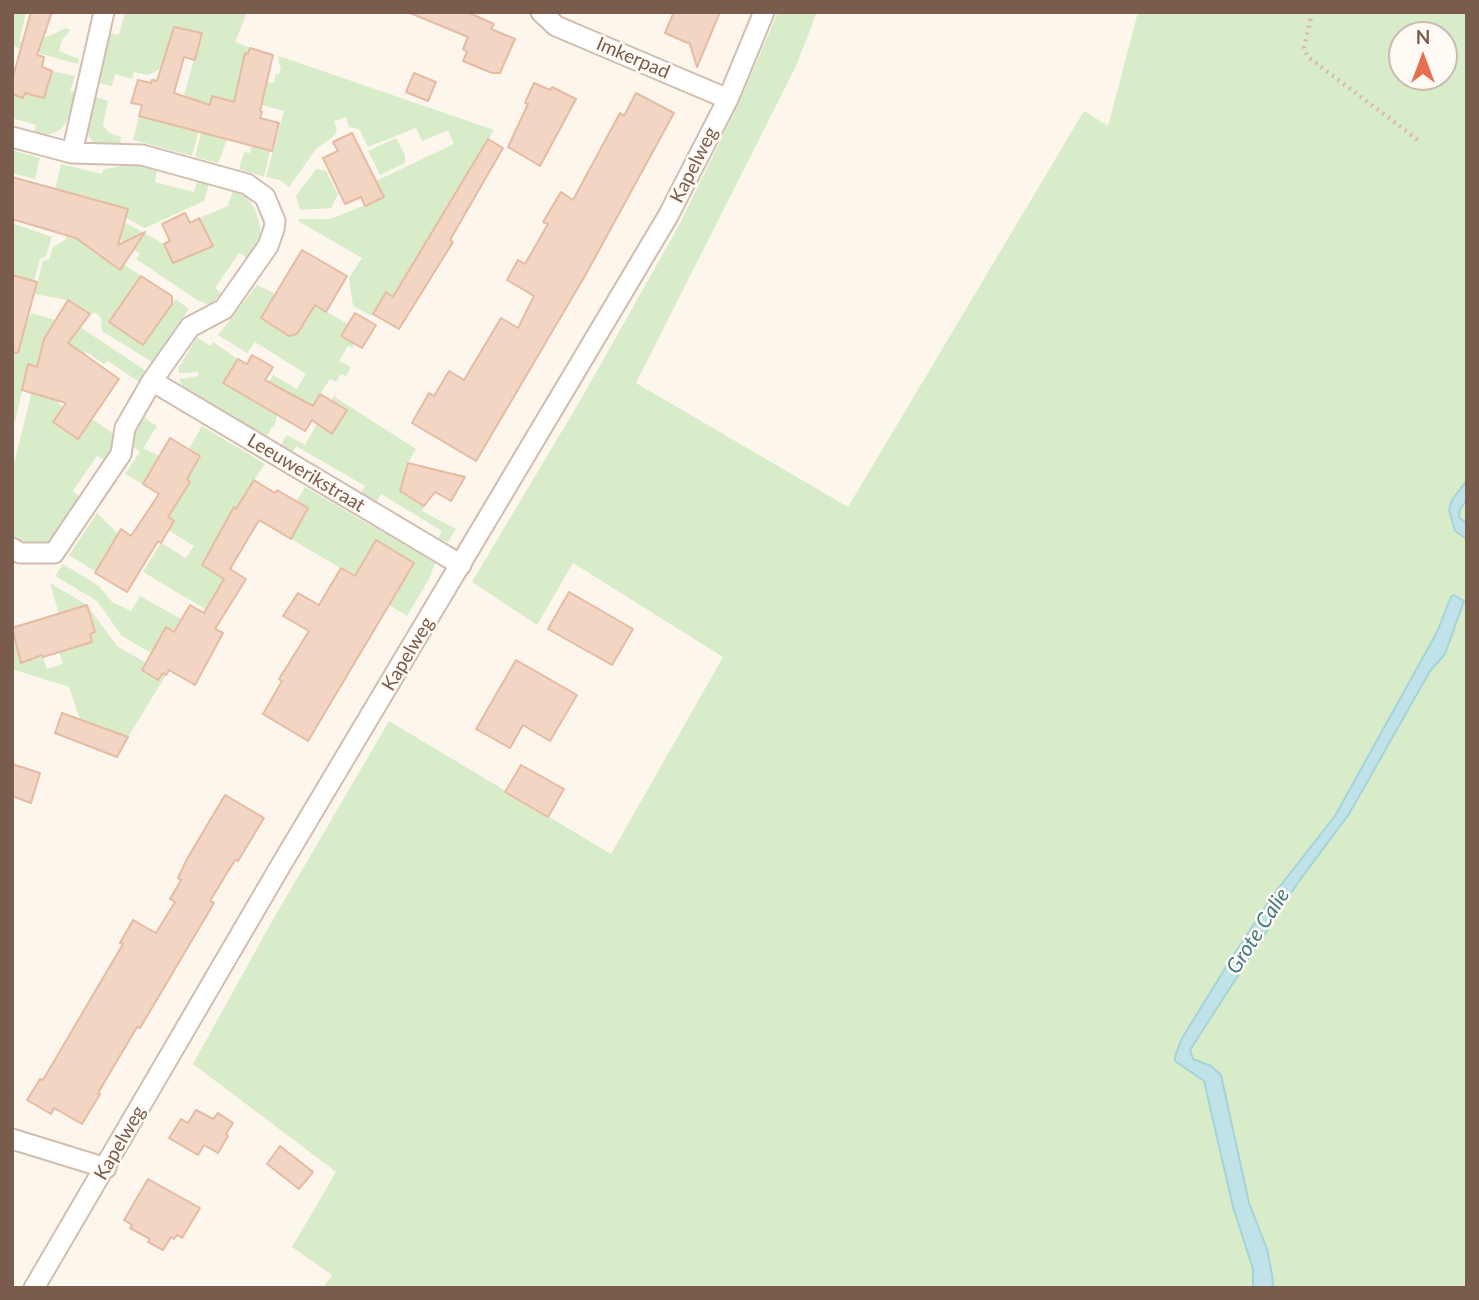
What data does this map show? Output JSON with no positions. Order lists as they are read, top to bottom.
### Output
{
  "streets": {
    "street": ["Imkerpad", "Kapelweg", "Leeuwerikstraat"]
  },
  "crossings": [
    ["Imkerpad", "Kapelweg"],
    ["Kapelweg", "Leeuwerikstraat"]
  ],
  "water": ["Grote Calie"],
  "north": "top"
}
